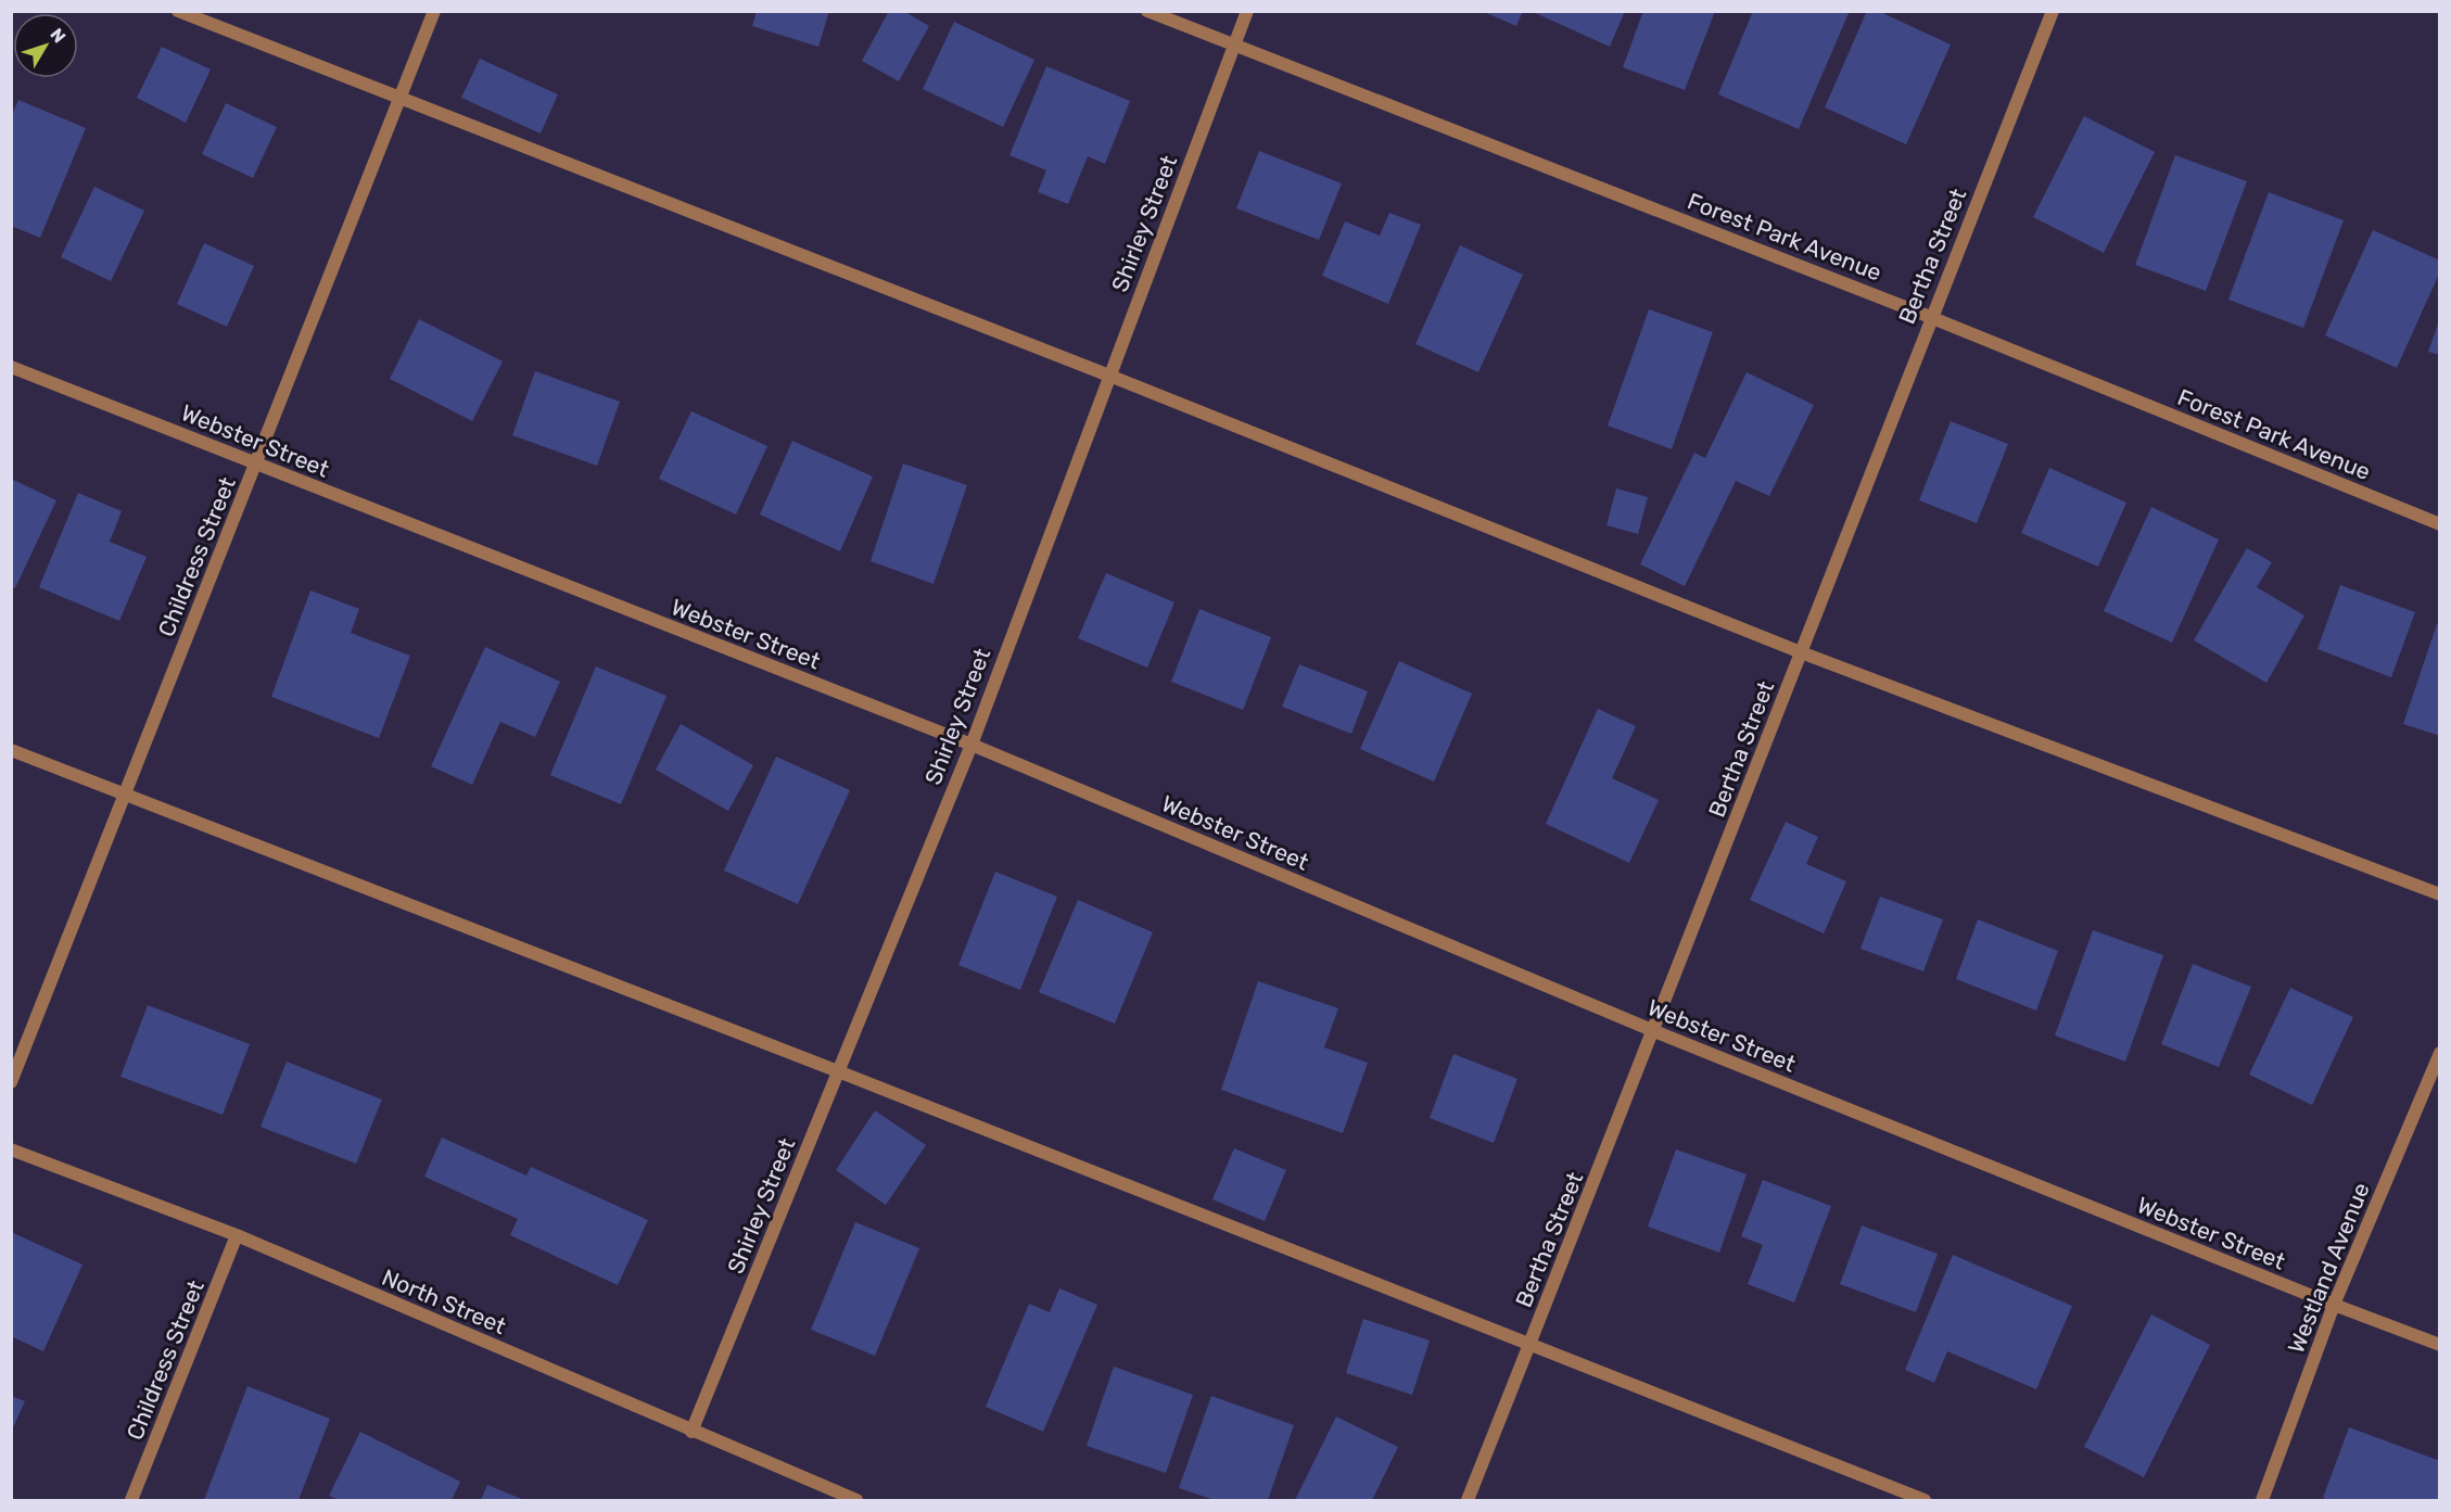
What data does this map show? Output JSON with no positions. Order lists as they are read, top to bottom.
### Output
{
  "streets": {
    "street": [
      "Shirley Street",
      "Forest Park Avenue",
      "Bertha Street",
      "Webster Street",
      "Childress Street",
      "Westland Avenue",
      "North Street"
    ]
  },
  "crossings": [
    ["Shirley Street", "Forest Park Avenue"],
    ["Shirley Street", "Webster Street"],
    ["Shirley Street", "North Street"],
    ["Forest Park Avenue", "Bertha Street"],
    ["Bertha Street", "Webster Street"],
    ["Webster Street", "Childress Street"],
    ["Webster Street", "Westland Avenue"],
    ["Childress Street", "North Street"]
  ],
  "north": "top right"
}
